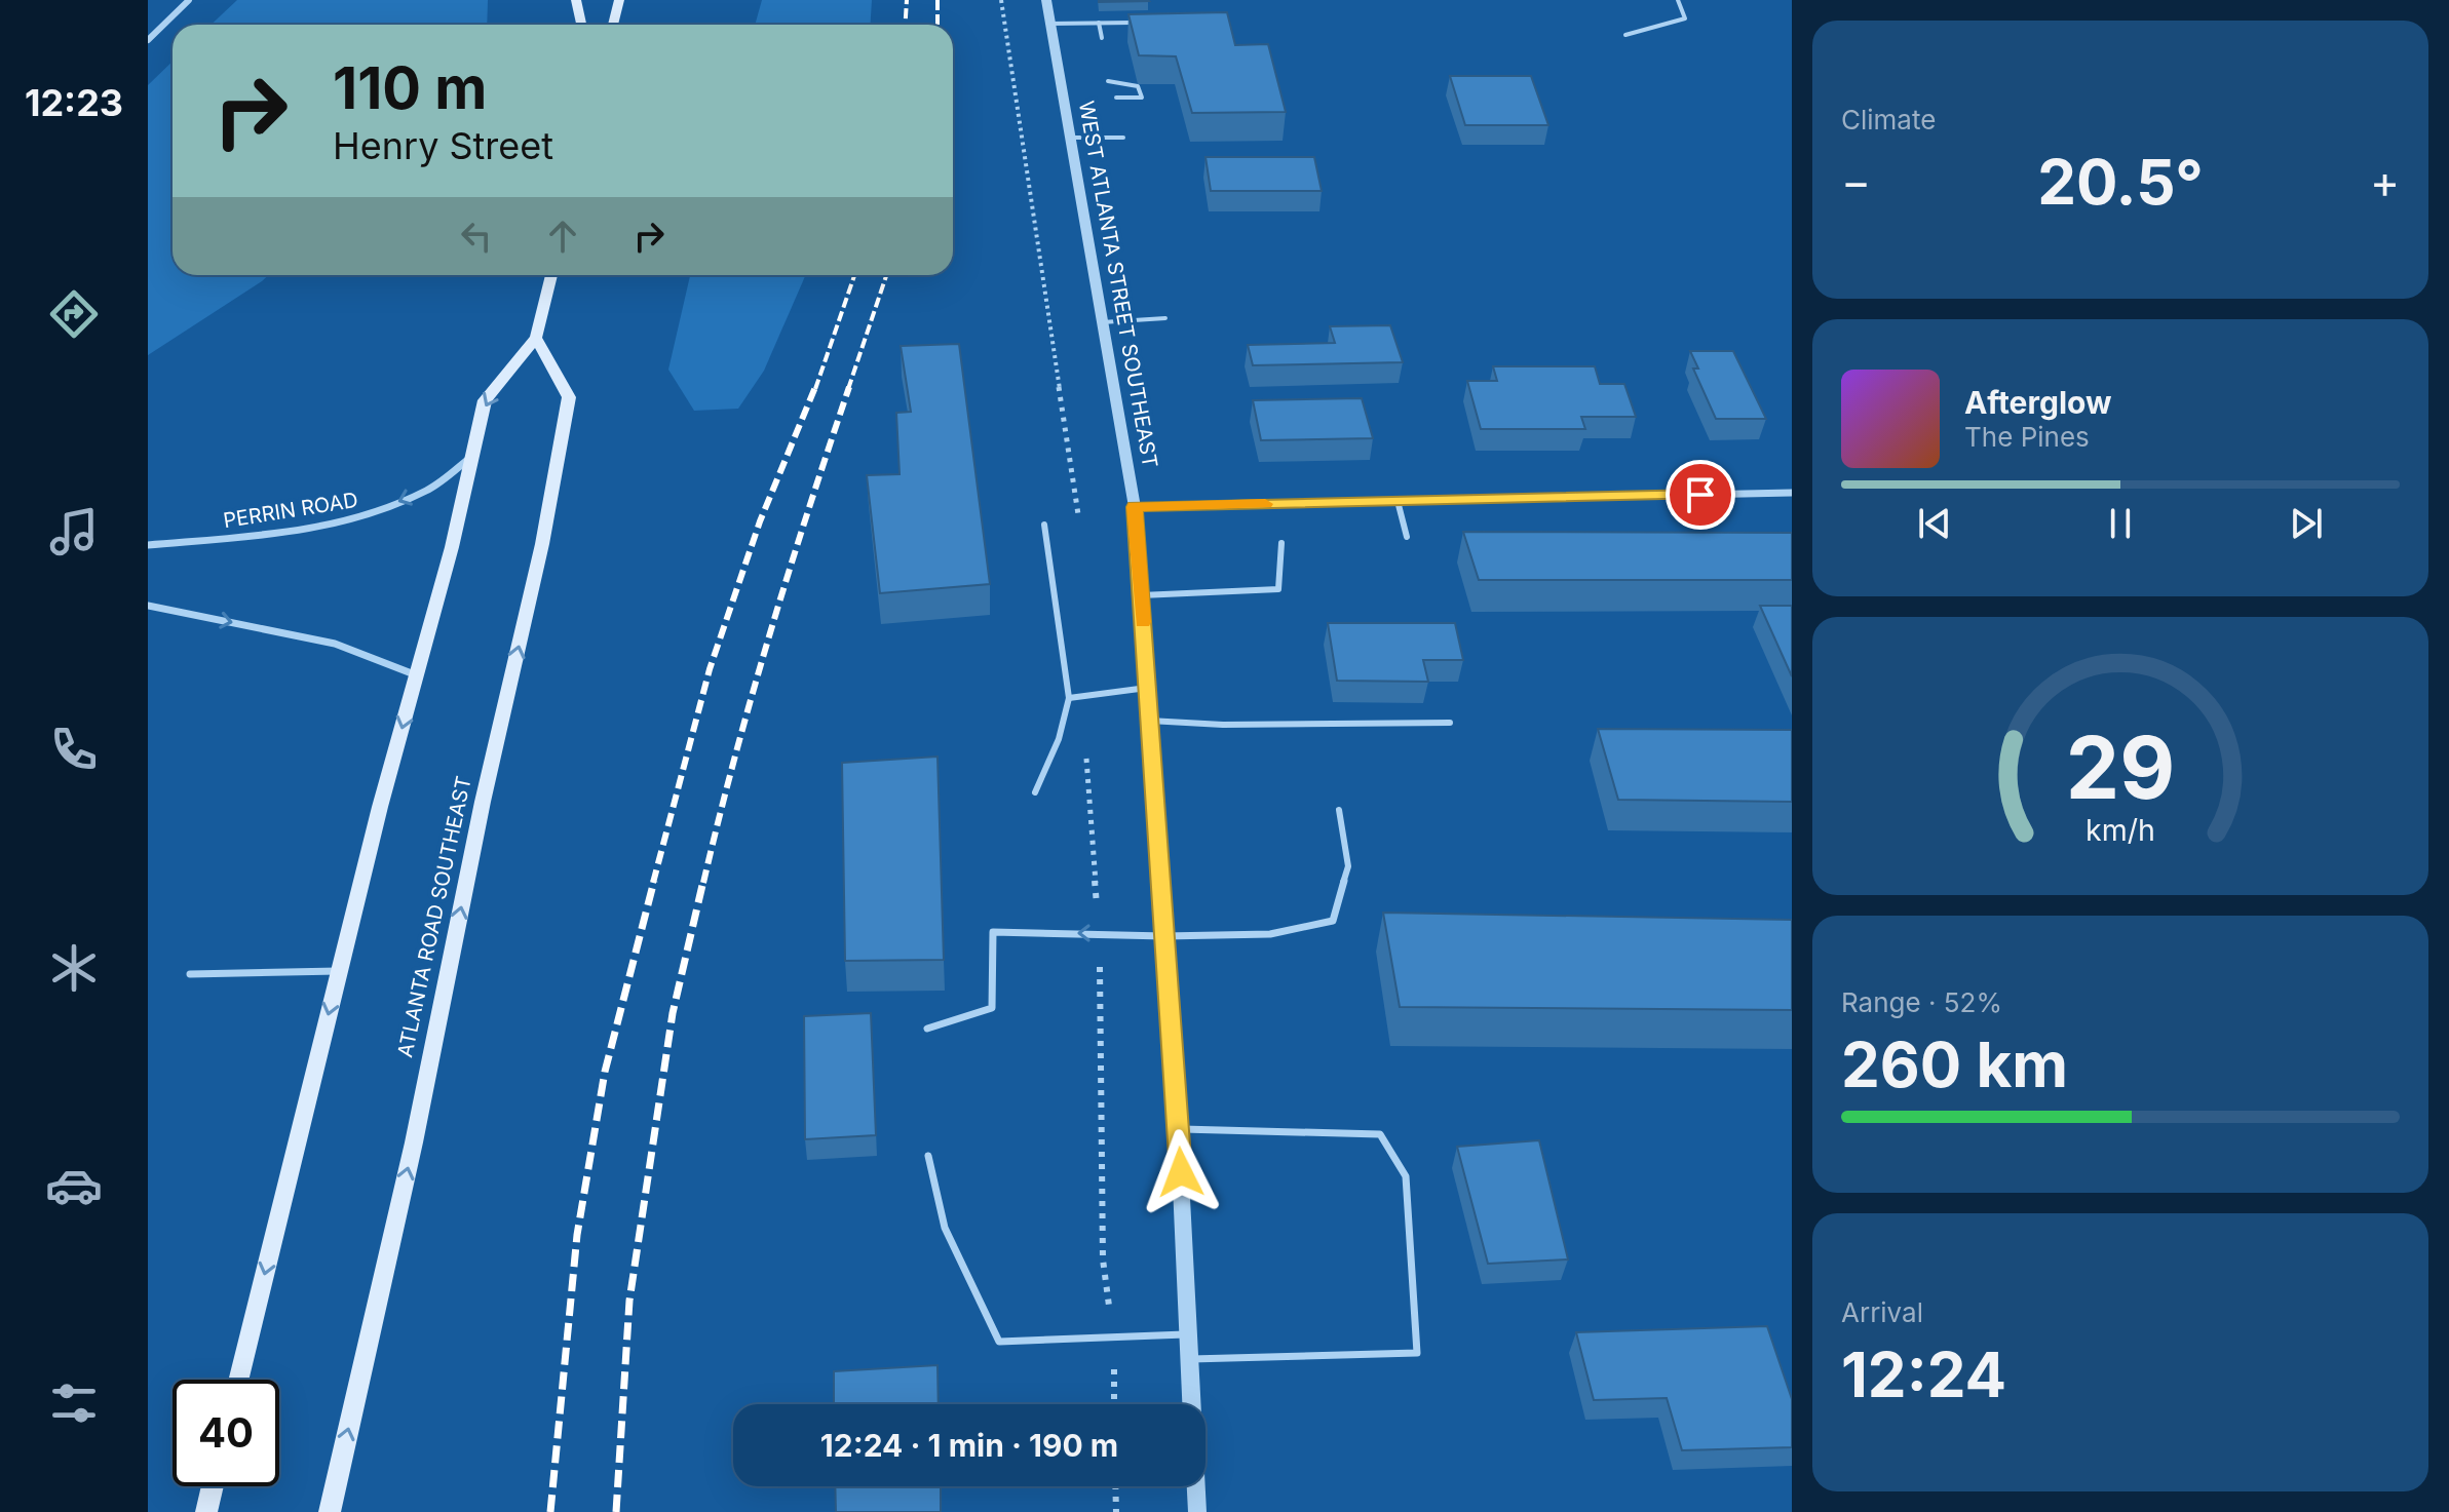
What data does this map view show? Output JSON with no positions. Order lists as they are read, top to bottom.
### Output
{
  "streets": {
    "main road": ["ATLANTA ROAD SOUTHEAST"],
    "street": ["WEST ATLANTA STREET SOUTHEAST", "PERRIN ROAD"]
  },
  "one_way": ["PERRIN ROAD"],
  "page": {
    "tabs": "12:23",
    "tile": [
      "Climate",
      ["Range · 52%", "260 km"],
      ["Arrival", "12:24"]
    ],
    "turn": ["110 m", "Henry Street"],
    "heat": ["−", "20.5°", "+"],
    "song": ["Afterglow", "The Pines"],
    "limit": "40",
    "trip": "12:24 · 1 min · 190 m",
    "gauge": ["29", "km/h"]
  }
}
